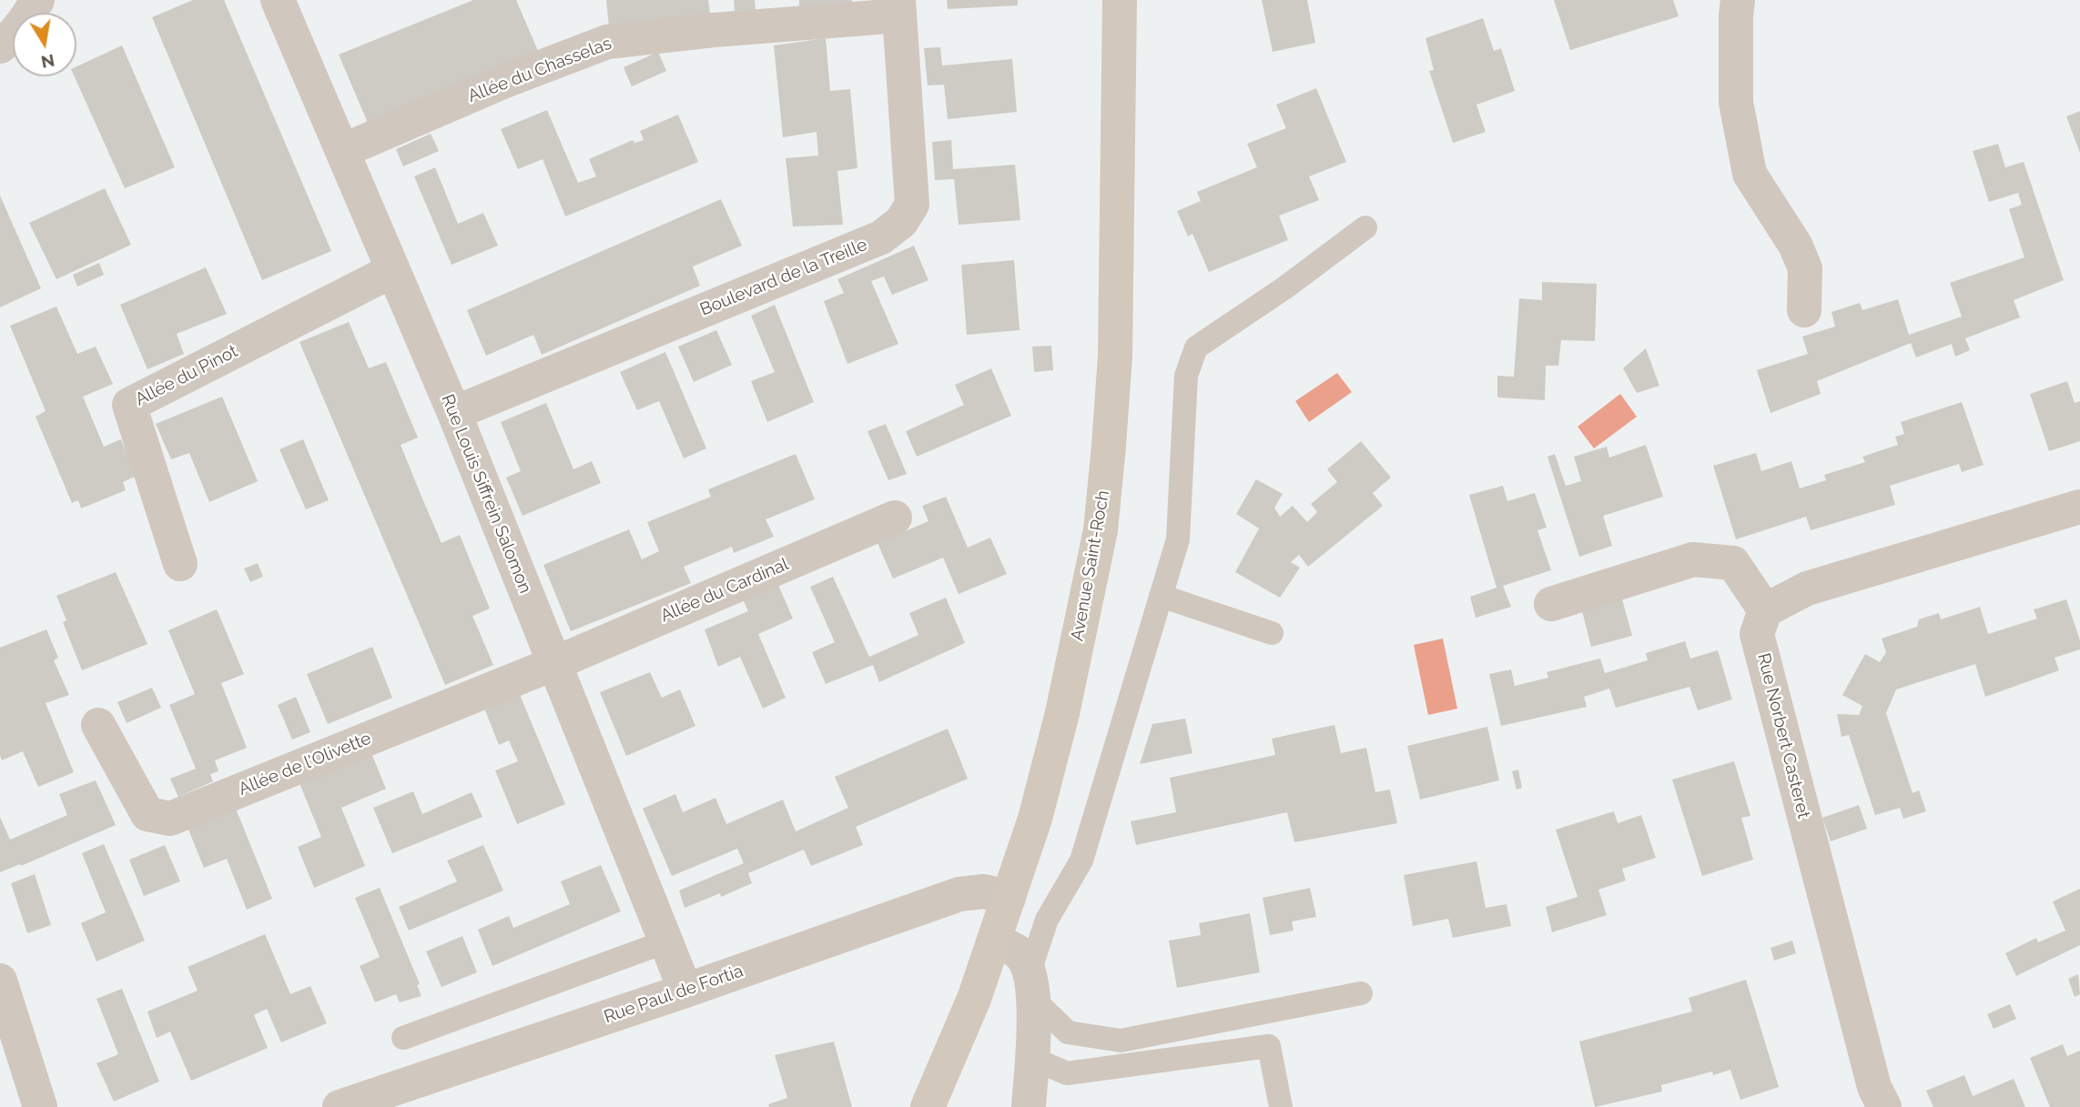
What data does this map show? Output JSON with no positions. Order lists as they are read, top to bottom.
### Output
{
  "streets": {
    "main road": ["Avenue Saint-Roch"],
    "street": [
      "Allée du Chasselas",
      "Boulevard de la Treille",
      "Allée du Pinot",
      "Rue Louis Siffrein Salomon",
      "Allée du Cardinal",
      "Rue Norbert Casteret",
      "Allée de l'Olivette",
      "Rue Paul de Fortia"
    ]
  },
  "crossings": [
    ["Allée du Chasselas", "Boulevard de la Treille"],
    ["Allée du Chasselas", "Rue Louis Siffrein Salomon"],
    ["Boulevard de la Treille", "Rue Louis Siffrein Salomon"],
    ["Allée du Pinot", "Rue Louis Siffrein Salomon"],
    ["Rue Louis Siffrein Salomon", "Allée du Cardinal"],
    ["Rue Louis Siffrein Salomon", "Allée de l'Olivette"],
    ["Rue Louis Siffrein Salomon", "Rue Paul de Fortia"],
    ["Avenue Saint-Roch", "Rue Paul de Fortia"],
    ["Allée du Cardinal", "Allée de l'Olivette"]
  ],
  "north": "bottom"
}
